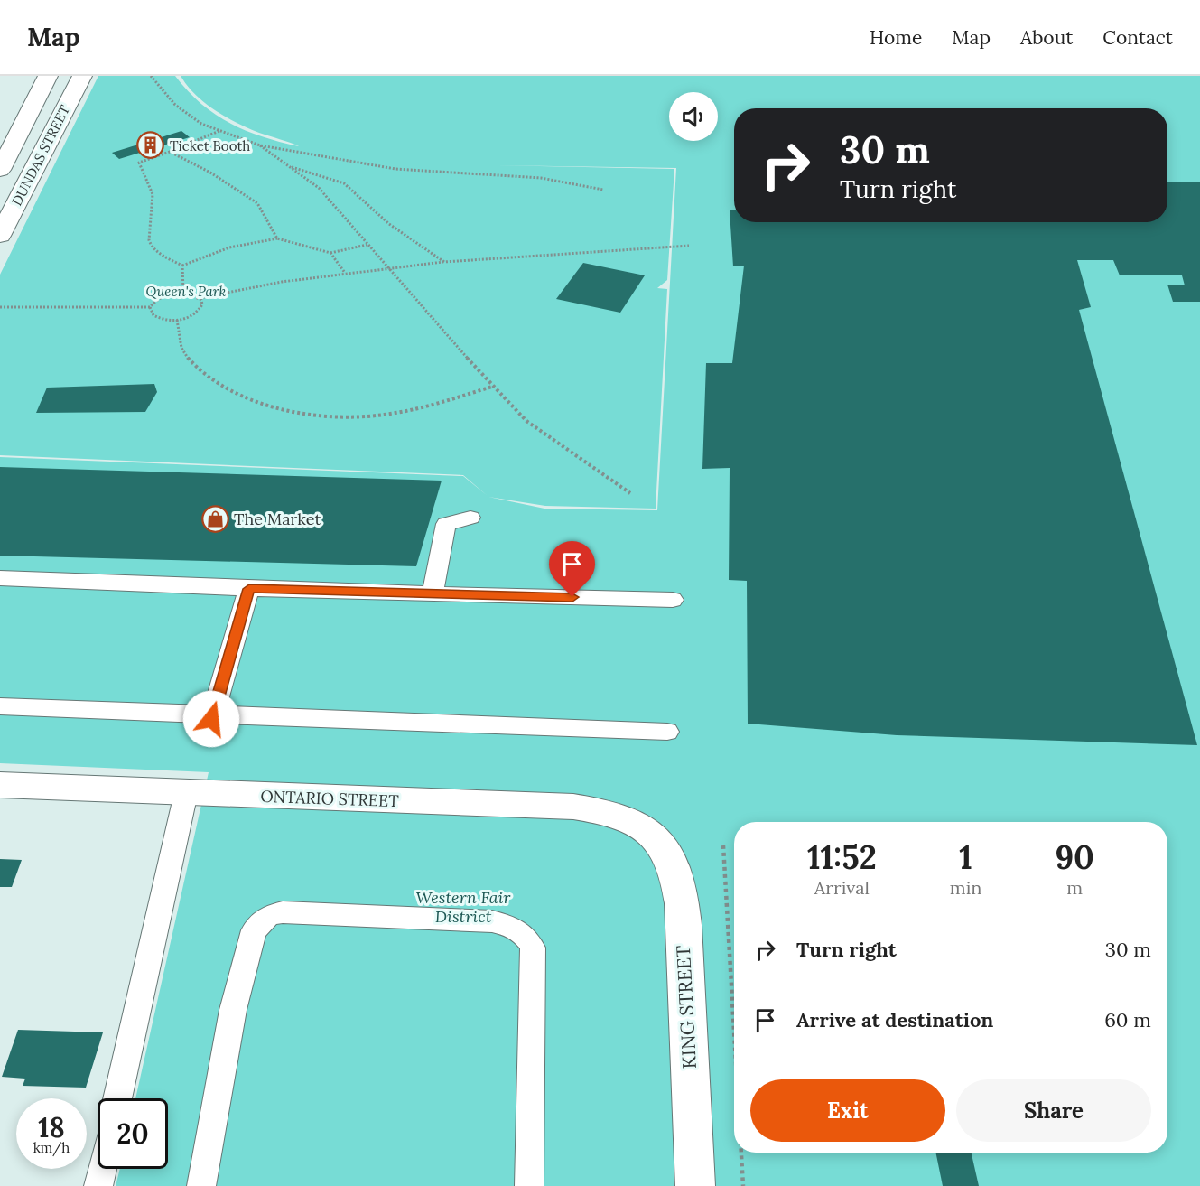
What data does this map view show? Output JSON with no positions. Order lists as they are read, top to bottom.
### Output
{
  "streets": {
    "street": ["DUNDAS STREET", "ONTARIO STREET", "KING STREET"]
  },
  "crossings": [
    ["ONTARIO STREET", "KING STREET"]
  ],
  "parks": ["Queen's Park", "Western Fair District"],
  "places": {
    "building": ["Ticket Booth"],
    "shop": ["The Market"]
  },
  "page": {
    "header": "Map",
    "nav": [
      "Home",
      "Map",
      "About",
      "Contact"
    ],
    "turn": ["30 m", "Turn right"],
    "eta": [
      "11:52",
      "Arrival",
      "1",
      "min",
      "90",
      "m"
    ],
    "list": [
      {
        "name": "Turn right",
        "value": "30 m"
      },
      {
        "name": "Arrive at destination",
        "value": "60 m"
      }
    ],
    "buttons": ["Exit", "Share"],
    "speed": "18 km/h",
    "limit": "20"
  }
}
